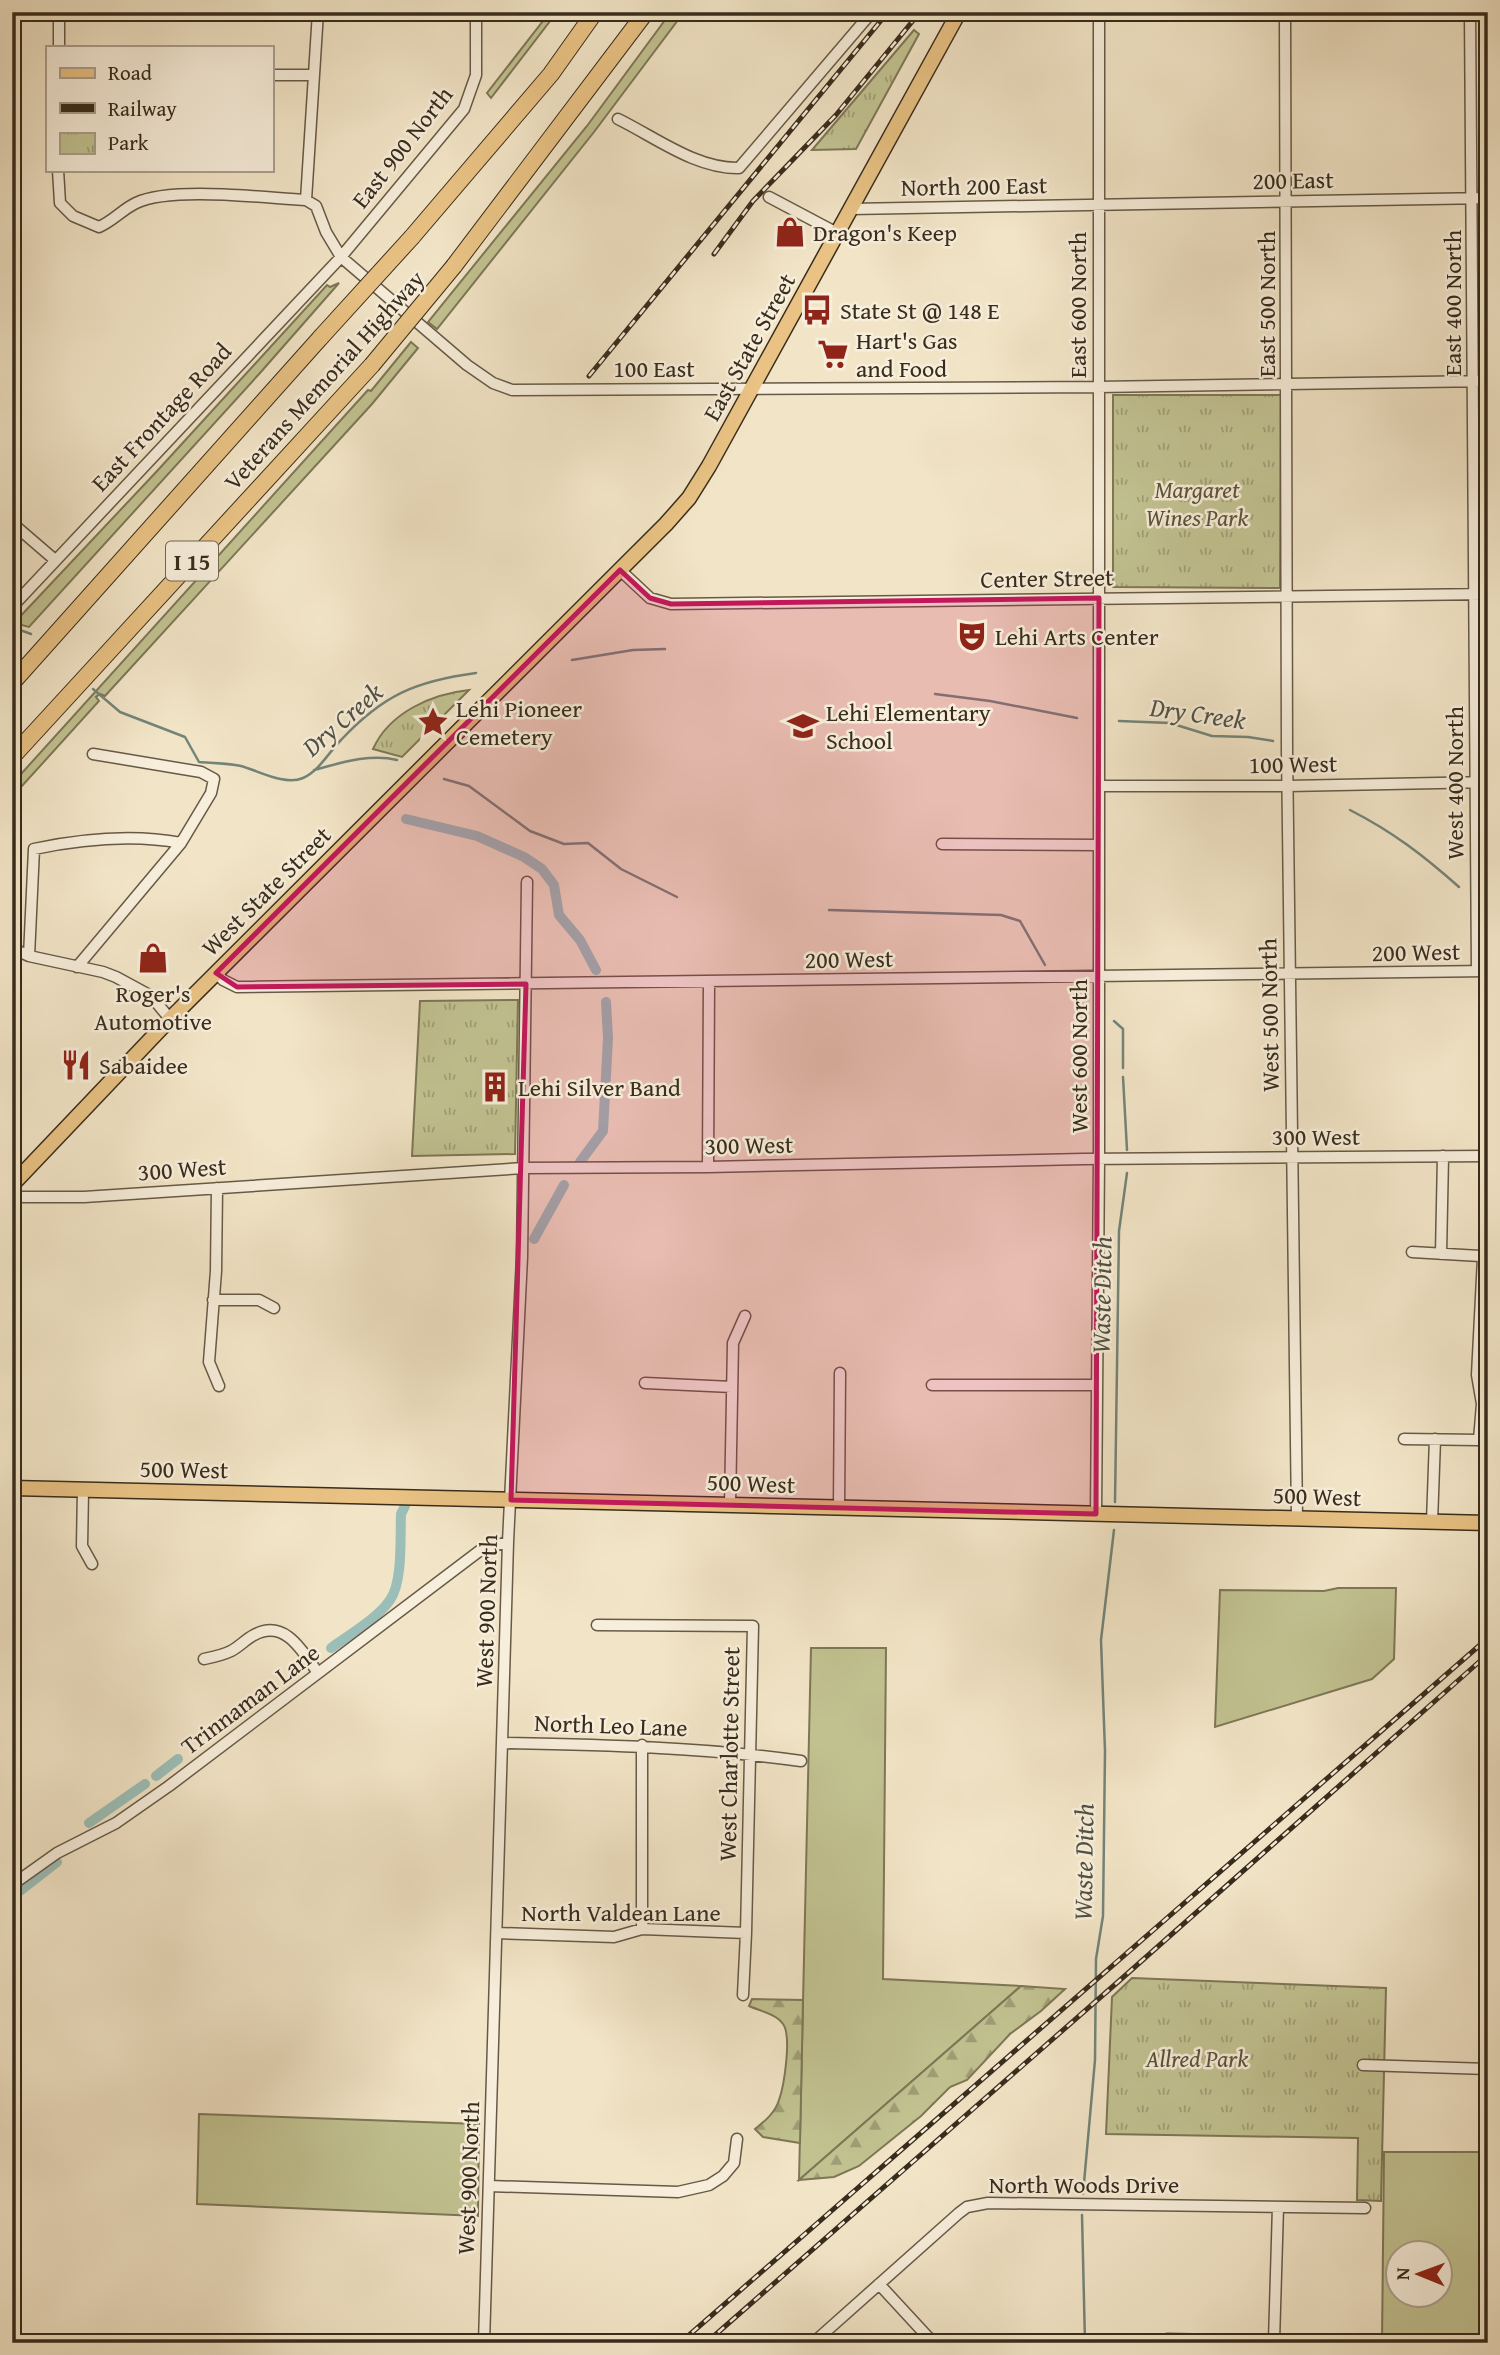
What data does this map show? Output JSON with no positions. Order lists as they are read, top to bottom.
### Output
{
  "streets": {
    "highway": ["Veterans Memorial Highway", "I 15"],
    "main road": ["East State Street", "West State Street", "500 West"],
    "street": [
      "East 900 North",
      "200 East",
      "North 200 East",
      "East 400 North",
      "East 500 North",
      "East 600 North",
      "100 East",
      "East Frontage Road",
      "Center Street",
      "100 West",
      "West 400 North",
      "200 West",
      "West 500 North",
      "West 600 North",
      "300 West",
      "West 900 North",
      "Trinnaman Lane",
      "North Leo Lane",
      "West Charlotte Street",
      "North Valdean Lane",
      "North Woods Drive"
    ]
  },
  "crossings": [
    ["East 900 North", "100 East"],
    ["East 900 North", "East Frontage Road"],
    ["200 East", "North 200 East"],
    ["200 East", "East 400 North"],
    ["200 East", "East 500 North"],
    ["200 East", "East 600 North"],
    ["North 200 East", "East 600 North"],
    ["North 200 East", "East State Street"],
    ["East 400 North", "100 East"],
    ["East 400 North", "Center Street"],
    ["East 400 North", "West 400 North"],
    ["East 500 North", "100 East"],
    ["East 500 North", "Center Street"],
    ["East 500 North", "West 500 North"],
    ["East 600 North", "100 East"],
    ["East 600 North", "Center Street"],
    ["East 600 North", "West 600 North"],
    ["East State Street", "100 East"],
    ["East State Street", "Center Street"],
    ["East State Street", "West State Street"],
    ["100 East", "East Frontage Road"],
    ["Center Street", "West 400 North"],
    ["Center Street", "West 500 North"],
    ["Center Street", "West 600 North"],
    ["100 West", "West 400 North"],
    ["100 West", "West 500 North"],
    ["100 West", "West 600 North"],
    ["West 400 North", "200 West"],
    ["West State Street", "200 West"],
    ["200 West", "West 500 North"],
    ["200 West", "West 600 North"],
    ["200 West", "West 900 North"],
    ["West 500 North", "300 West"],
    ["West 500 North", "500 West"],
    ["West 600 North", "300 West"],
    ["West 600 North", "500 West"],
    ["300 West", "West 900 North"],
    ["500 West", "West 900 North"],
    ["West 900 North", "Trinnaman Lane"],
    ["West 900 North", "North Leo Lane"],
    ["West 900 North", "North Valdean Lane"],
    ["North Leo Lane", "West Charlotte Street"],
    ["West Charlotte Street", "North Valdean Lane"]
  ],
  "water": ["Dry Creek", "Waste Ditch"],
  "parks": ["Margaret Wines Park", "Allred Park"],
  "places": {
    "shop": ["Dragon's Keep", "Roger's Automotive"],
    "bus stop": ["State St @ 148 E"],
    "supermarket": ["Hart's Gas and Food"],
    "theatre": ["Lehi Arts Center"],
    "place": ["Lehi Pioneer Cemetery"],
    "school or university": ["Lehi Elementary School"],
    "restaurant": ["Sabaidee"],
    "building": ["Lehi Silver Band"]
  },
  "legend": ["Road", "Railway", "Park"],
  "north": "left"
}
